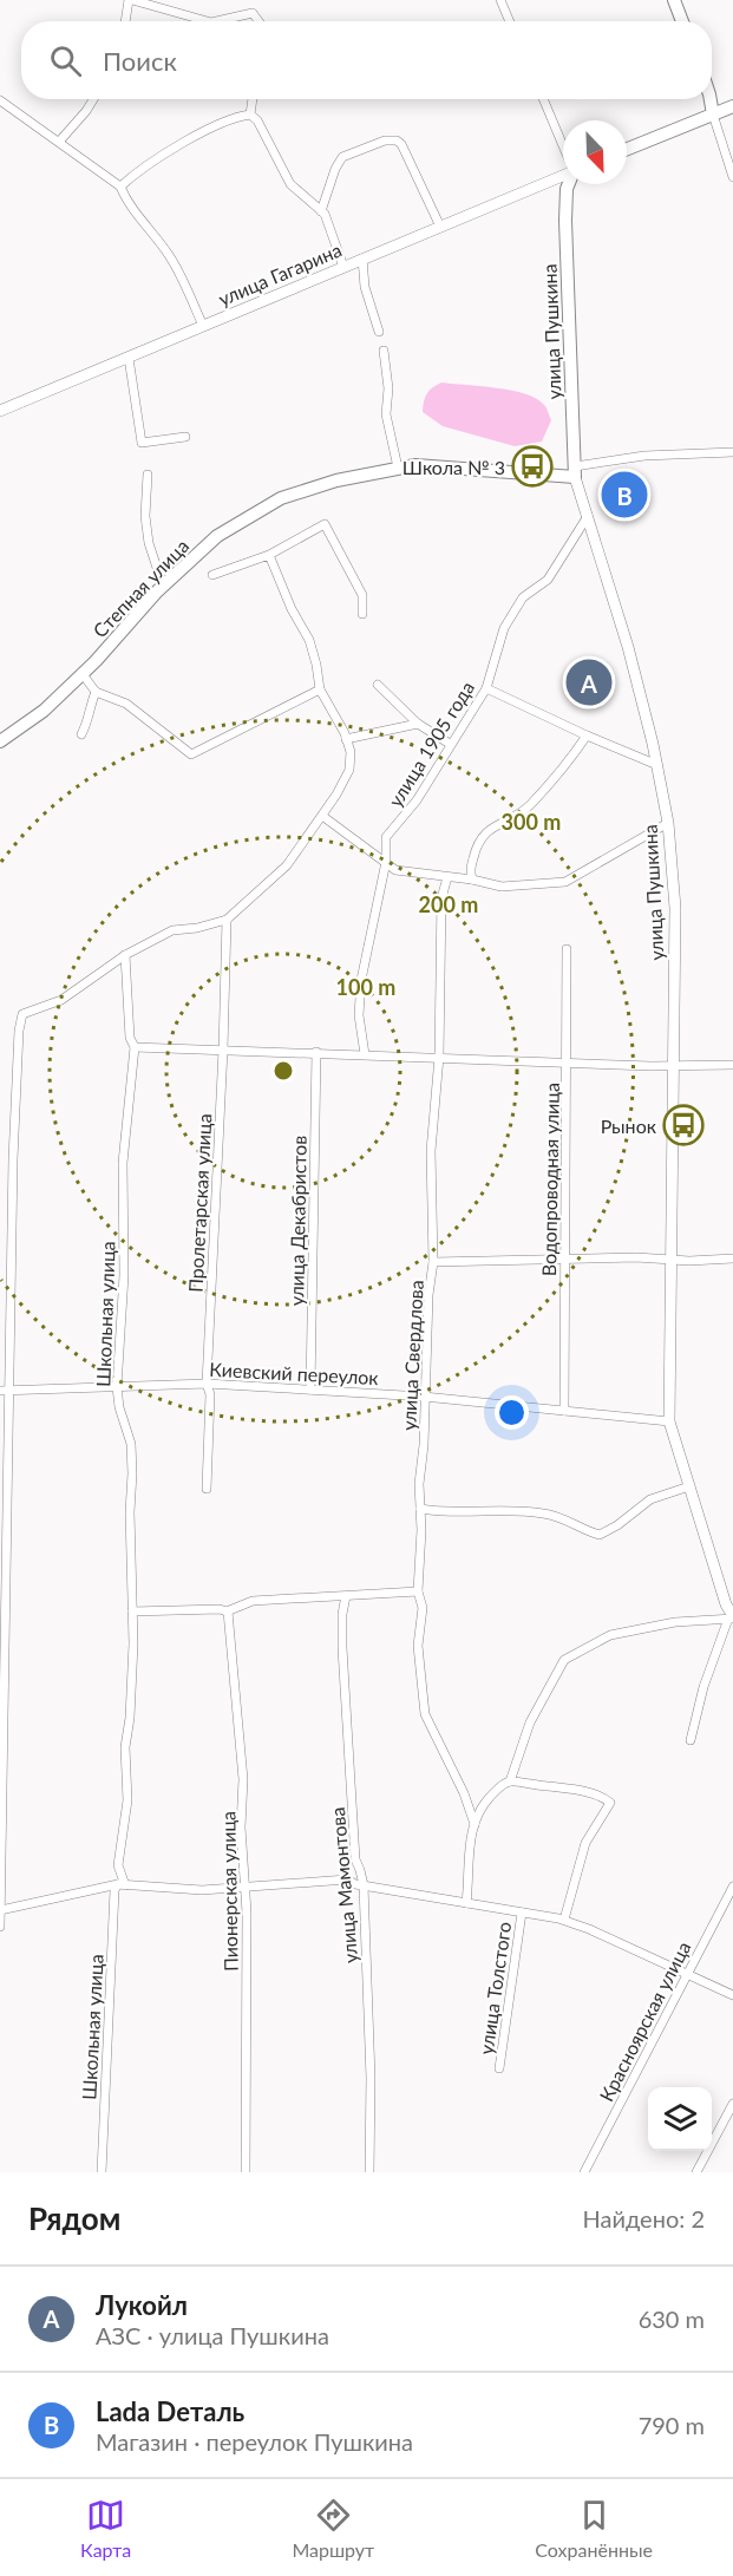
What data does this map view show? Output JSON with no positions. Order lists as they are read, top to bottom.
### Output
{
  "streets": {
    "main road": ["улица Пушкина", "Степная улица"],
    "street": [
      "улица Гагарина",
      "улица 1905 года",
      "Водопроводная улица",
      "Пролетарская улица",
      "улица Декабристов",
      "Школьная улица",
      "улица Свердлова",
      "Киевский переулок",
      "улица Мамонтова",
      "Пионерская улица",
      "улица Толстого",
      "Красноярская улица"
    ]
  },
  "crossings": [
    ["улица Пушкина", "Степная улица"],
    ["улица Пушкина", "улица 1905 года"],
    ["улица Пушкина", "Киевский переулок"],
    ["Водопроводная улица", "Киевский переулок"],
    ["Пролетарская улица", "Киевский переулок"],
    ["улица Декабристов", "Киевский переулок"],
    ["Школьная улица", "Киевский переулок"],
    ["улица Свердлова", "Киевский переулок"]
  ],
  "places": {
    "bus stop": ["Школа № 3", "Рынок"]
  },
  "north": "bottom right",
  "page": {
    "search": "Поиск",
    "pins": ["B", "A"],
    "heading": ["Рядом", "Найдено: 2"],
    "list": [
      {
        "mark": "A",
        "name": "Лукойл",
        "note": "АЗС · улица Пушкина",
        "value": "630 m"
      },
      {
        "mark": "B",
        "name": "Lada Dеталь",
        "note": "Магазин · переулок Пушкина",
        "value": "790 m"
      }
    ],
    "nav": ["Карта", "Маршрут", "Сохранённые"]
  },
  "rings": ["300 m", "200 m", "100 m"]
}
